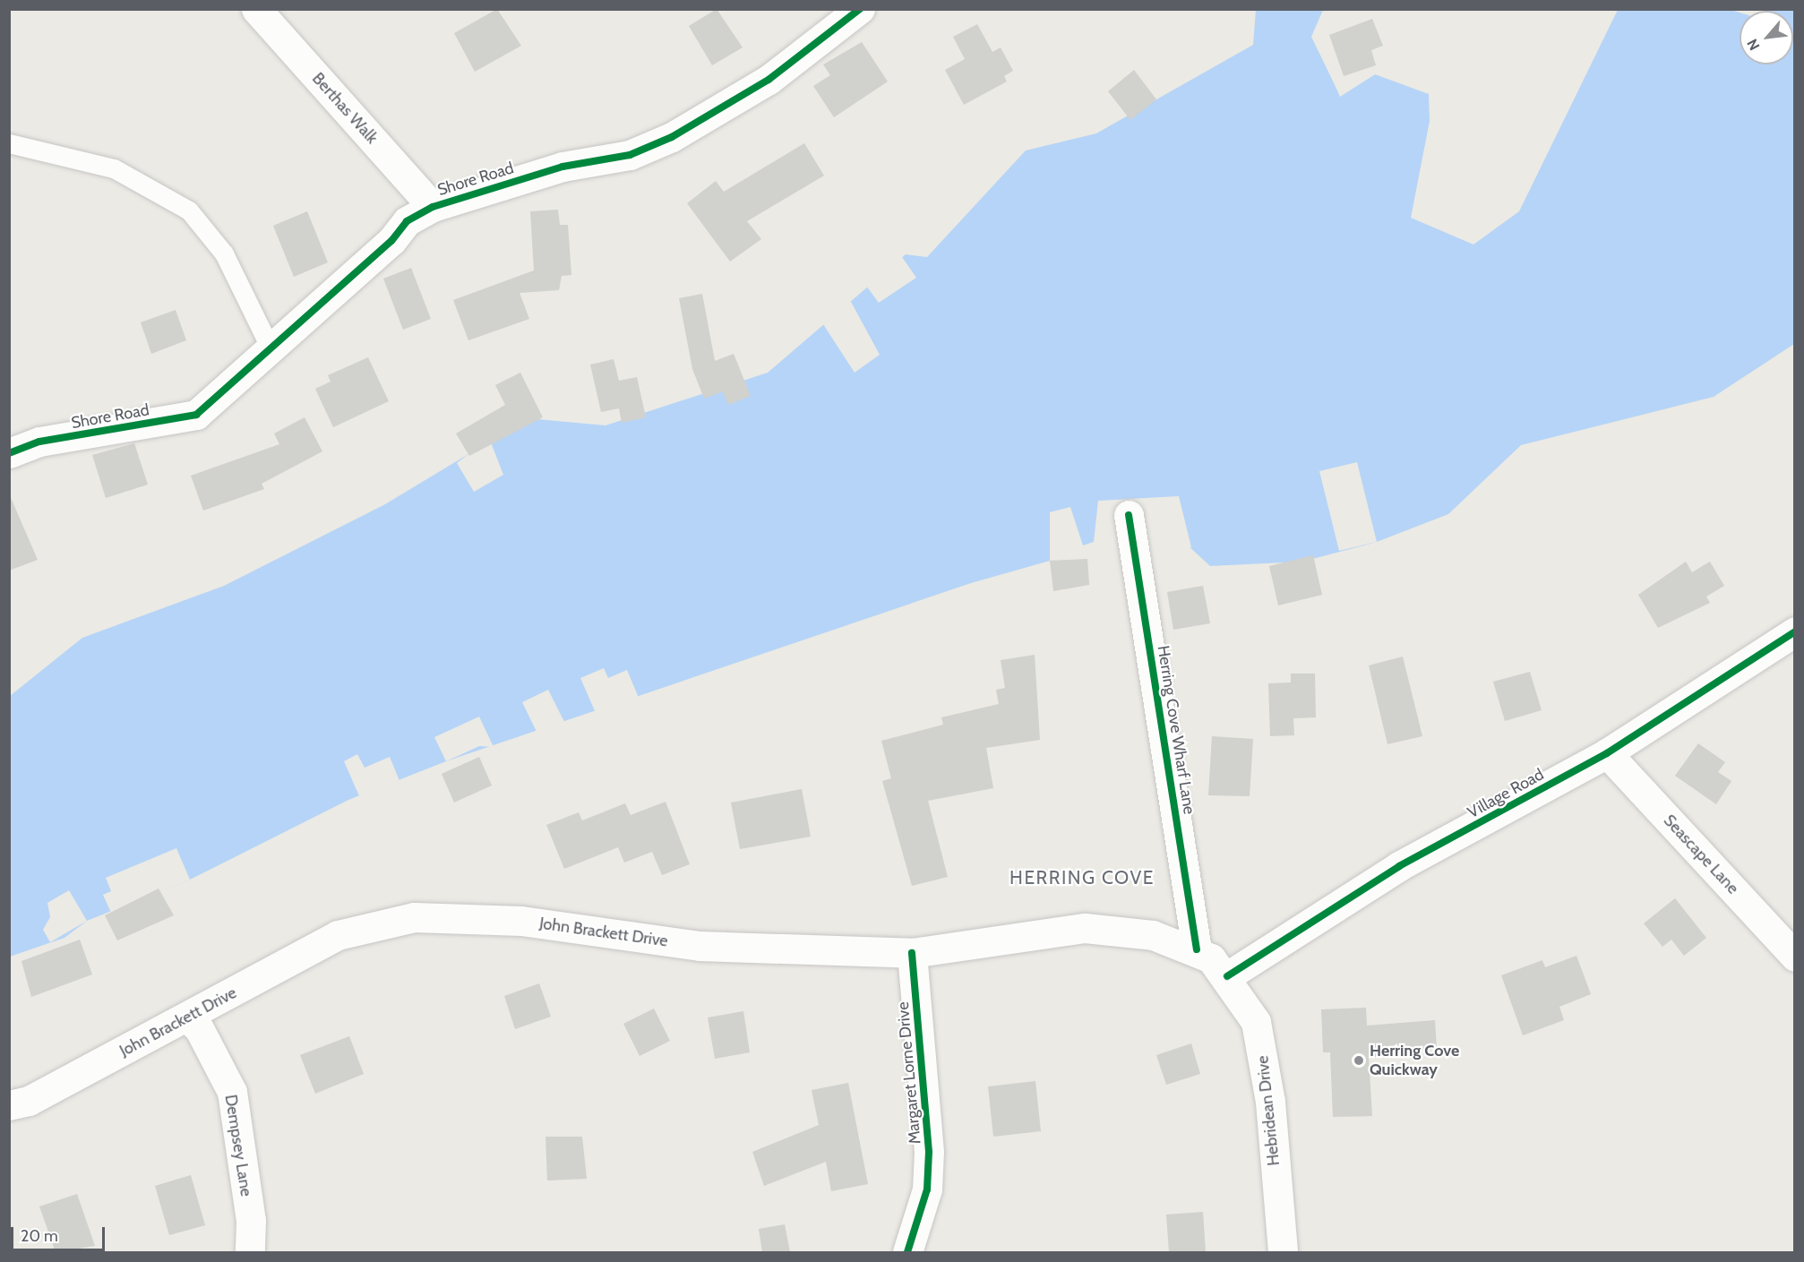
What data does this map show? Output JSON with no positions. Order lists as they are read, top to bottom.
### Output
{
  "streets": {
    "street": [
      "Berthas Walk",
      "Shore Road",
      "Herring Cove Wharf Lane",
      "Village Road",
      "Seascape Lane",
      "John Brackett Drive",
      "Margaret Lorne Drive",
      "Hebridean Drive",
      "Dempsey Lane"
    ]
  },
  "crossings": [
    ["Berthas Walk", "Shore Road"],
    ["Herring Cove Wharf Lane", "John Brackett Drive"],
    ["Village Road", "Seascape Lane"],
    ["Village Road", "John Brackett Drive"],
    ["Village Road", "Hebridean Drive"],
    ["John Brackett Drive", "Margaret Lorne Drive"],
    ["John Brackett Drive", "Hebridean Drive"],
    ["John Brackett Drive", "Dempsey Lane"]
  ],
  "districts": ["HERRING COVE"],
  "places": ["Herring Cove Quickway"],
  "scale_bar": "20 m",
  "north": "bottom left"
}
